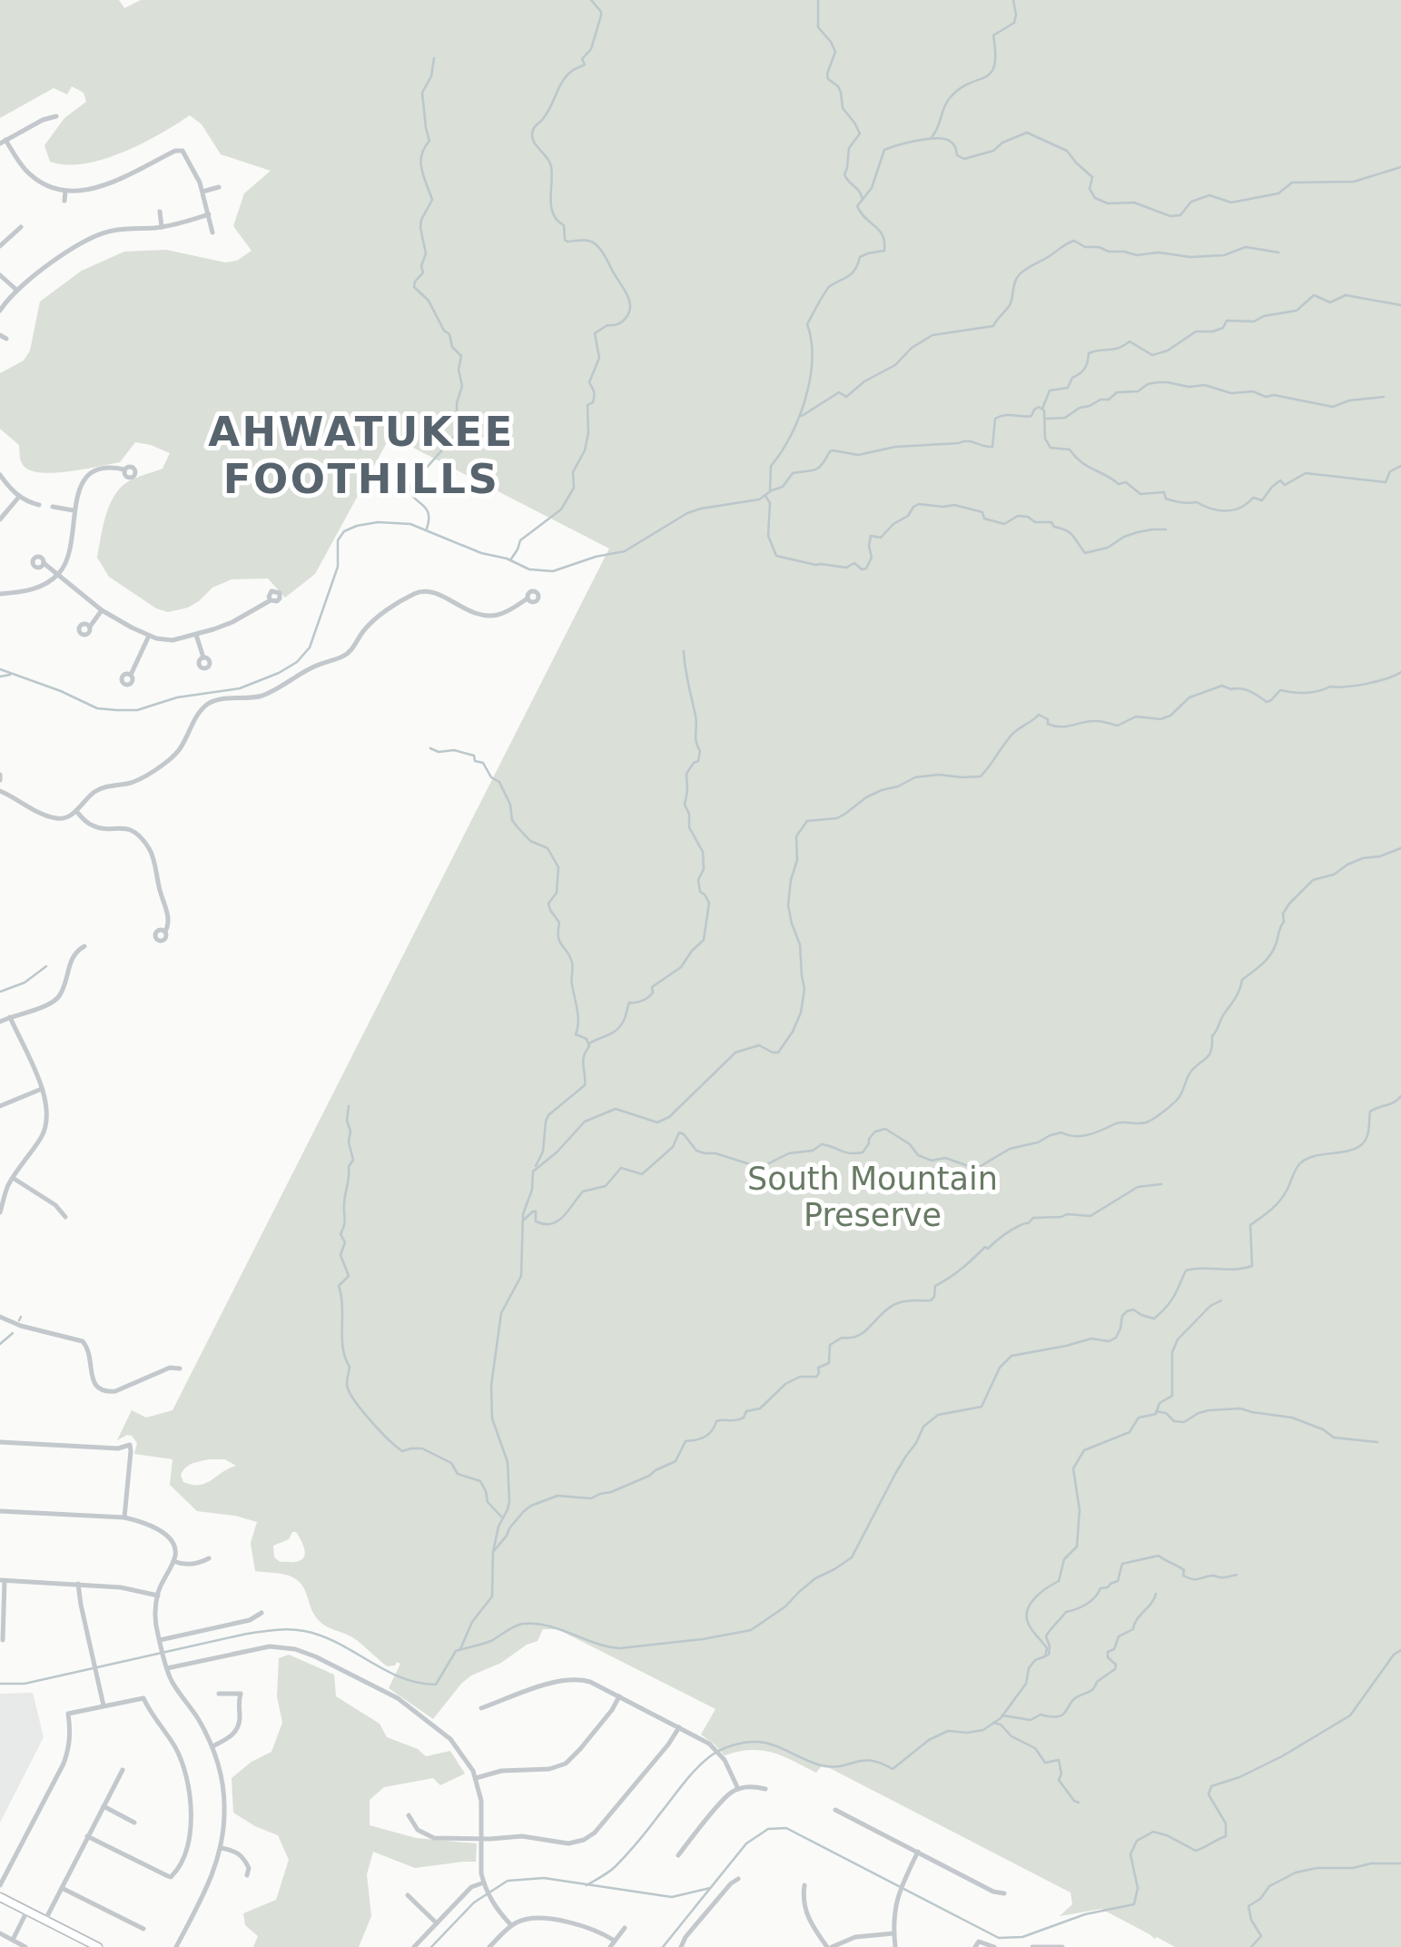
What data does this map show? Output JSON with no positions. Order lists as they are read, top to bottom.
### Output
{
  "districts": ["AHWATUKEE FOOTHILLS"],
  "parks": ["South Mountain Preserve"]
}
